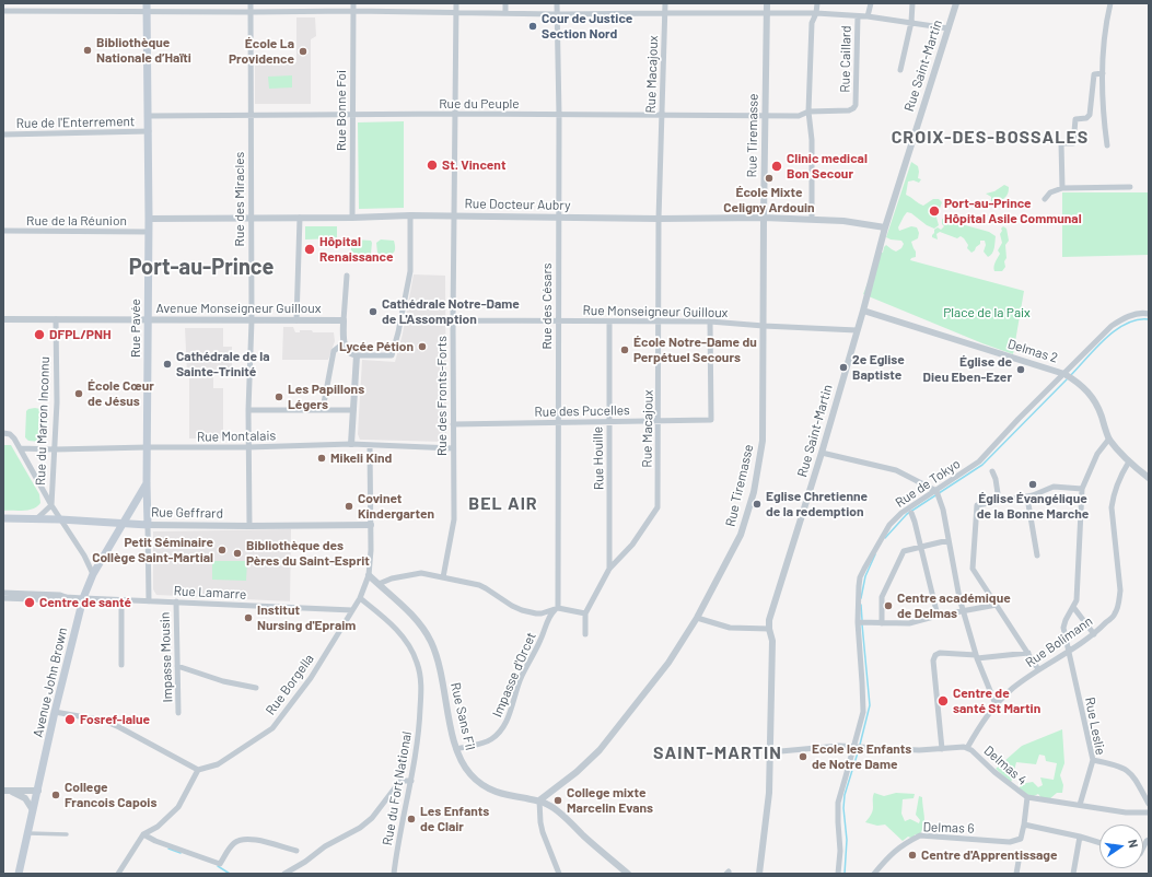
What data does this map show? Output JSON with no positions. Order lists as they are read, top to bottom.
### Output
{
  "streets": {
    "main road": ["Rue Pavée", "Rue Geffrard", "Avenue John Brown"],
    "street": [
      "Rue Caillard",
      "Rue Saint-Martin",
      "Rue Macajoux",
      "Rue du Peuple",
      "Rue Bonne Foi",
      "Rue de l'Enterrement",
      "Rue Tiremasse",
      "Rue des Miracles",
      "Rue Docteur Aubry",
      "Rue de la Réunion",
      "Rue des Césars",
      "Avenue Monseigneur Guilloux",
      "Rue Monseigneur Guilloux",
      "Delmas 2",
      "Rue des Fronts-Forts",
      "Rue des Pucelles",
      "Rue du Marron Inconnu",
      "Rue Montalais",
      "Rue Houille",
      "Rue de Tokyo",
      "Rue Lamarre",
      "Rue Bolimann",
      "Impasse Mousin",
      "Impasse d'Orcet",
      "Rue Borgella",
      "Rue Sans Fil",
      "Rue Leslie",
      "Delmas 4",
      "Rue du Fort National",
      "Delmas 6"
    ]
  },
  "crossings": [
    ["Rue Caillard", "Rue du Peuple"],
    ["Rue Saint-Martin", "Rue Docteur Aubry"],
    ["Rue Saint-Martin", "Rue Monseigneur Guilloux"],
    ["Rue Saint-Martin", "Delmas 2"],
    ["Rue Saint-Martin", "Delmas 4"],
    ["Rue Macajoux", "Rue du Peuple"],
    ["Rue Macajoux", "Rue Docteur Aubry"],
    ["Rue Macajoux", "Rue Monseigneur Guilloux"],
    ["Rue Macajoux", "Rue des Pucelles"],
    ["Rue Macajoux", "Rue Houille"],
    ["Rue du Peuple", "Rue Bonne Foi"],
    ["Rue du Peuple", "Rue Tiremasse"],
    ["Rue du Peuple", "Rue des Miracles"],
    ["Rue du Peuple", "Rue des Césars"],
    ["Rue du Peuple", "Rue Pavée"],
    ["Rue du Peuple", "Rue des Fronts-Forts"],
    ["Rue Bonne Foi", "Rue Docteur Aubry"],
    ["Rue de l'Enterrement", "Rue Pavée"],
    ["Rue Tiremasse", "Rue Docteur Aubry"],
    ["Rue Tiremasse", "Rue Monseigneur Guilloux"],
    ["Rue Tiremasse", "Rue Sans Fil"],
    ["Rue des Miracles", "Rue Docteur Aubry"],
    ["Rue des Miracles", "Avenue Monseigneur Guilloux"],
    ["Rue des Miracles", "Rue Montalais"],
    ["Rue des Miracles", "Rue Geffrard"],
    ["Rue Docteur Aubry", "Rue des Césars"],
    ["Rue Docteur Aubry", "Rue Pavée"],
    ["Rue Docteur Aubry", "Rue des Fronts-Forts"],
    ["Rue de la Réunion", "Rue Pavée"],
    ["Rue des Césars", "Rue Monseigneur Guilloux"],
    ["Rue des Césars", "Rue des Pucelles"],
    ["Rue des Césars", "Impasse d'Orcet"],
    ["Avenue Monseigneur Guilloux", "Rue Pavée"],
    ["Avenue Monseigneur Guilloux", "Rue du Marron Inconnu"],
    ["Rue Monseigneur Guilloux", "Rue des Fronts-Forts"],
    ["Rue Monseigneur Guilloux", "Rue des Pucelles"],
    ["Rue Monseigneur Guilloux", "Rue Houille"],
    ["Rue Pavée", "Rue Montalais"],
    ["Rue Pavée", "Rue Geffrard"],
    ["Rue Pavée", "Rue Lamarre"],
    ["Rue Pavée", "Avenue John Brown"],
    ["Delmas 2", "Rue de Tokyo"],
    ["Delmas 2", "Rue Bolimann"],
    ["Rue des Fronts-Forts", "Rue des Pucelles"],
    ["Rue des Fronts-Forts", "Rue Montalais"],
    ["Rue des Pucelles", "Rue Houille"],
    ["Rue du Marron Inconnu", "Rue Montalais"],
    ["Rue du Marron Inconnu", "Rue Geffrard"],
    ["Rue Montalais", "Rue Borgella"],
    ["Rue de Tokyo", "Delmas 4"],
    ["Rue Geffrard", "Avenue John Brown"],
    ["Rue Geffrard", "Rue Borgella"],
    ["Rue Lamarre", "Impasse Mousin"],
    ["Rue Lamarre", "Avenue John Brown"],
    ["Rue Lamarre", "Rue Borgella"],
    ["Rue Bolimann", "Rue Leslie"],
    ["Rue Bolimann", "Delmas 4"],
    ["Impasse d'Orcet", "Rue Sans Fil"],
    ["Rue Borgella", "Rue Sans Fil"],
    ["Rue Borgella", "Rue du Fort National"],
    ["Rue Leslie", "Delmas 4"],
    ["Delmas 4", "Delmas 6"]
  ],
  "districts": [
    "CROIX-DES-BOSSALES",
    "Port-au-Prince",
    "BEL AIR",
    "SAINT-MARTIN"
  ],
  "parks": ["Place de la Paix"],
  "places": [
    "Cour de Justice Section Nord",
    "Bibliothèque Nationale d’Haïti",
    "École La Providence",
    "St. Vincent",
    "Clinic medical Bon Secour",
    "École Mixte Celigny Ardouin",
    "Port-au-Prince Hôpital Asile Communal",
    "Hôpital Renaissance",
    "Cathédrale Notre-Dame de L'Assomption",
    "DFPL/PNH",
    "Lycée Pétion",
    "École Notre-Dame du Perpétuel Secours",
    "Cathédrale de la Sainte-Trinité",
    "2e Eglise Baptiste",
    "Église de Dieu Eben-Ezer",
    "École Cœur de Jésus",
    "Les Papillons Légers",
    "Mikeli Kind",
    "Église Évangélique de la Bonne Marche",
    "Eglise Chretienne de la redemption",
    "Covinet Kindergarten",
    "Petit Séminaire Collège Saint-Martial",
    "Bibliothèque des Pères du Saint-Esprit",
    "Centre de santé",
    "Centre académique de Delmas",
    "Institut Nursing d'Epraim",
    "Centre de santé St Martin",
    "Fosref-lalue",
    "Ecole les Enfants de Notre Dame",
    "College Francois Capois",
    "College mixte Marcelin Evans",
    "Les Enfants de Clair",
    "Centre d'Apprentissage"
  ],
  "north": "right"
}
